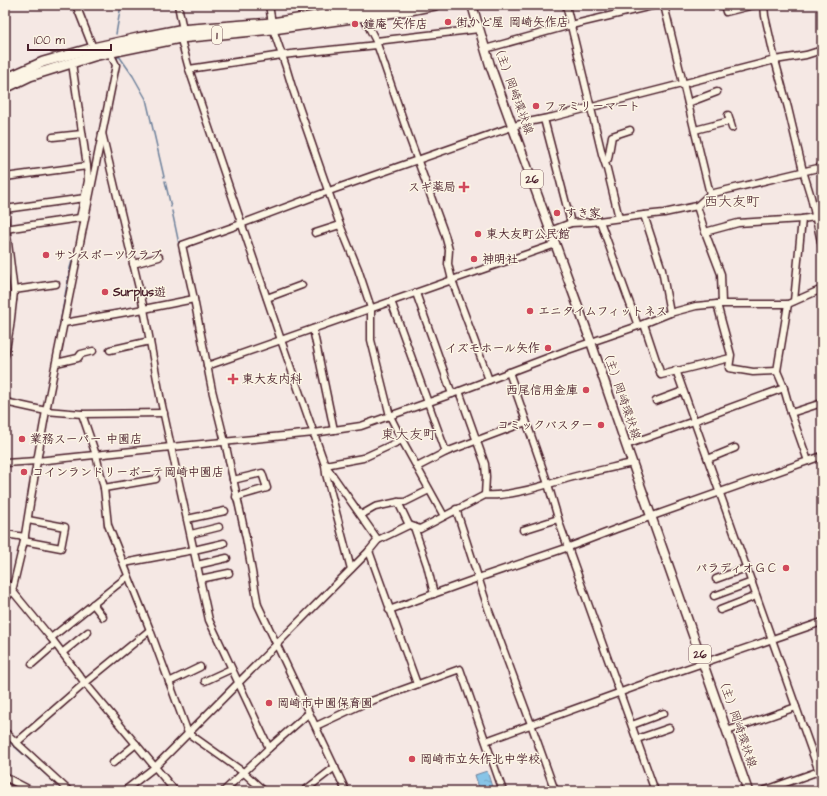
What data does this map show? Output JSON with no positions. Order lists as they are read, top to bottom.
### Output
{
  "streets": {
    "highway": ["1"],
    "main road": ["（主）岡崎環状線", "26"]
  },
  "districts": ["西大友町", "東大友町"],
  "places": {
    "other": [
      "街かど屋 岡崎矢作店",
      "鐘庵 矢作店",
      "ファミリーマート",
      "すき家",
      "東大友町公民館",
      "サンスポーツクラブ",
      "神明社",
      "Surplus遊",
      "エニタイムフィットネス",
      "イズモホール矢作",
      "西尾信用金庫",
      "コミックバスター",
      "業務スーパー 中園店",
      "コインランドリーボーテ岡崎中園店",
      "パラディオＧＣ",
      "岡崎市中園保育園",
      "岡崎市立矢作北中学校"
    ],
    "health": ["スギ薬局", "東大友内科"]
  },
  "scale_bar": "100 m"
}
